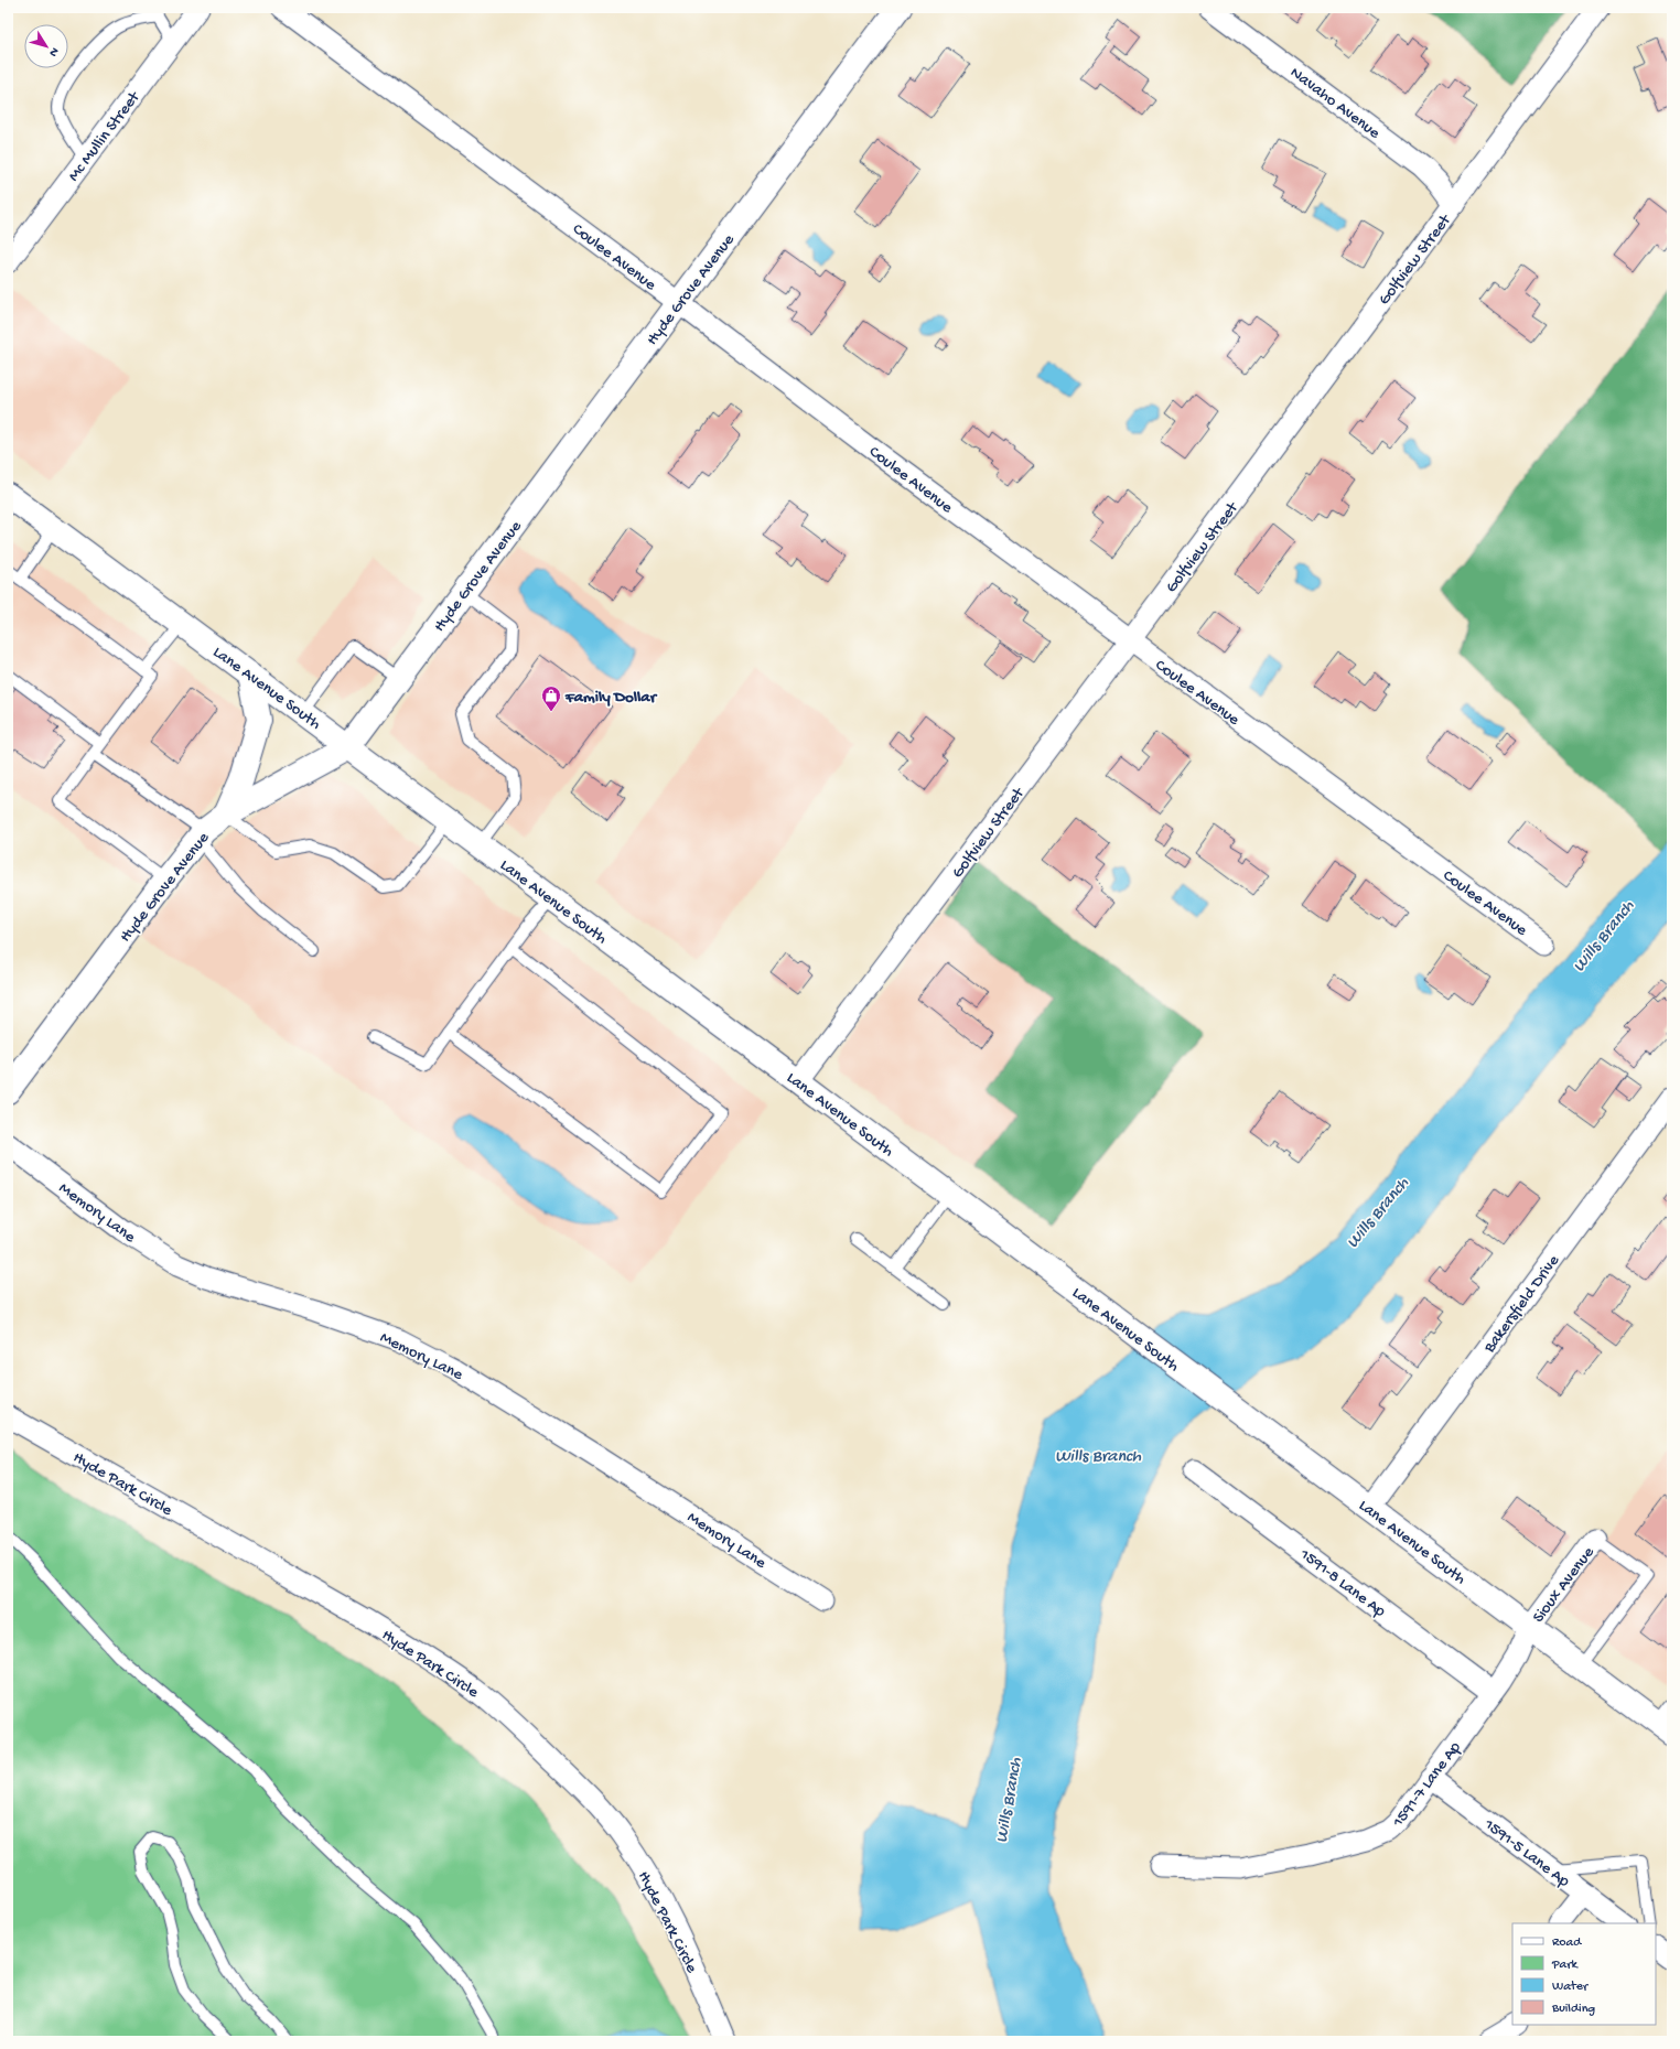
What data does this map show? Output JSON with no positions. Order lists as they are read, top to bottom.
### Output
{
  "streets": {
    "main road": ["Hyde Grove Avenue", "Lane Avenue South"],
    "street": [
      "Navaho Avenue",
      "Mc Mullin Street",
      "Coulee Avenue",
      "Golfview Street",
      "Memory Lane",
      "Bakersfield Drive",
      "Hyde Park Circle",
      "1591-8 Lane Ap",
      "Sioux Avenue",
      "1591-7 Lane Ap",
      "1591-5 Lane Ap"
    ]
  },
  "crossings": [
    ["Navaho Avenue", "Golfview Street"],
    ["Coulee Avenue", "Golfview Street"],
    ["Coulee Avenue", "Hyde Grove Avenue"],
    ["Golfview Street", "Lane Avenue South"],
    ["Hyde Grove Avenue", "Lane Avenue South"],
    ["Lane Avenue South", "Bakersfield Drive"],
    ["Lane Avenue South", "Sioux Avenue"],
    ["Lane Avenue South", "1591-7 Lane Ap"],
    ["1591-8 Lane Ap", "1591-7 Lane Ap"],
    ["Sioux Avenue", "1591-7 Lane Ap"],
    ["1591-7 Lane Ap", "1591-5 Lane Ap"]
  ],
  "water": ["Wills Branch"],
  "places": {
    "shop": ["Family Dollar"]
  },
  "legend": [
    "Road",
    "Park",
    "Water",
    "Building"
  ],
  "north": "bottom right"
}
